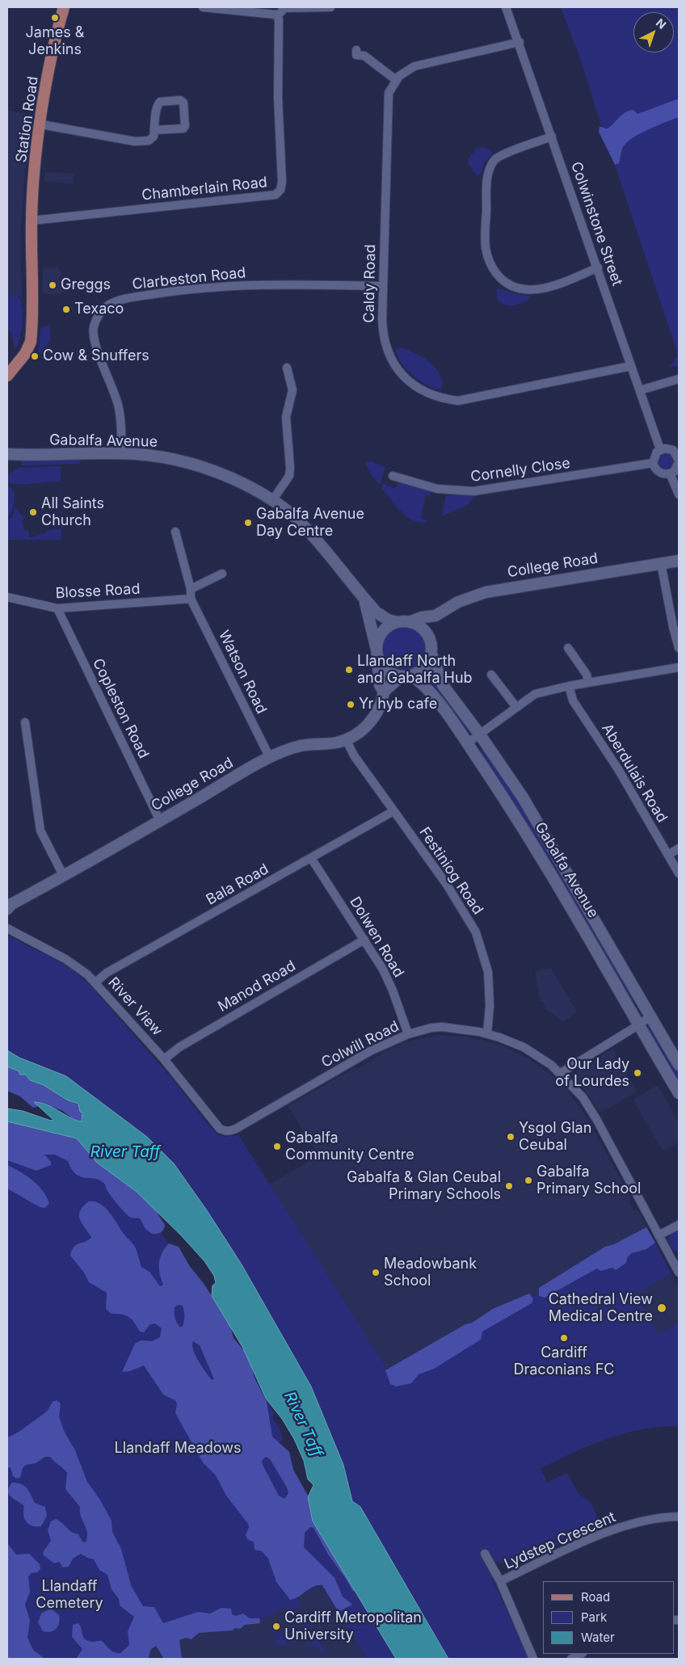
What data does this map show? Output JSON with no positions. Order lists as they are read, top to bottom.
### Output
{
  "streets": {
    "main road": ["Station Road"],
    "street": [
      "Chamberlain Road",
      "Colwinstone Street",
      "Clarbeston Road",
      "Caldy Road",
      "Gabalfa Avenue",
      "Cornelly Close",
      "College Road",
      "Blosse Road",
      "Watson Road",
      "Copleston Road",
      "Aberdulais Road",
      "Festiniog Road",
      "Bala Road",
      "Dolwen Road",
      "Manod Road",
      "River View",
      "Colwill Road",
      "Lydstep Crescent"
    ]
  },
  "crossings": [
    ["Station Road", "Chamberlain Road"],
    ["Colwinstone Street", "Caldy Road"],
    ["Colwinstone Street", "Cornelly Close"],
    ["Clarbeston Road", "Caldy Road"],
    ["Clarbeston Road", "Gabalfa Avenue"],
    ["Gabalfa Avenue", "College Road"],
    ["College Road", "Watson Road"],
    ["College Road", "Copleston Road"],
    ["College Road", "Festiniog Road"],
    ["Blosse Road", "Watson Road"],
    ["Blosse Road", "Copleston Road"],
    ["Festiniog Road", "Bala Road"],
    ["Festiniog Road", "Colwill Road"],
    ["Bala Road", "Dolwen Road"],
    ["Bala Road", "River View"],
    ["Dolwen Road", "Manod Road"],
    ["Dolwen Road", "Colwill Road"],
    ["Manod Road", "River View"],
    ["River View", "Colwill Road"]
  ],
  "water": ["River Taff"],
  "parks": ["Llandaff Meadows", "Llandaff Cemetery"],
  "places": [
    "James & Jenkins",
    "Greggs",
    "Texaco",
    "Cow & Snuffers",
    "All Saints Church",
    "Gabalfa Avenue Day Centre",
    "Llandaff North and Gabalfa Hub",
    "Yr hyb cafe",
    "Our Lady of Lourdes",
    "Ysgol Glan Ceubal",
    "Gabalfa Community Centre",
    "Gabalfa Primary School",
    "Gabalfa & Glan Ceubal Primary Schools",
    "Meadowbank School",
    "Cathedral View Medical Centre",
    "Cardiff Draconians FC",
    "Cardiff Metropolitan University"
  ],
  "legend": ["Road", "Park", "Water"],
  "north": "top right"
}
